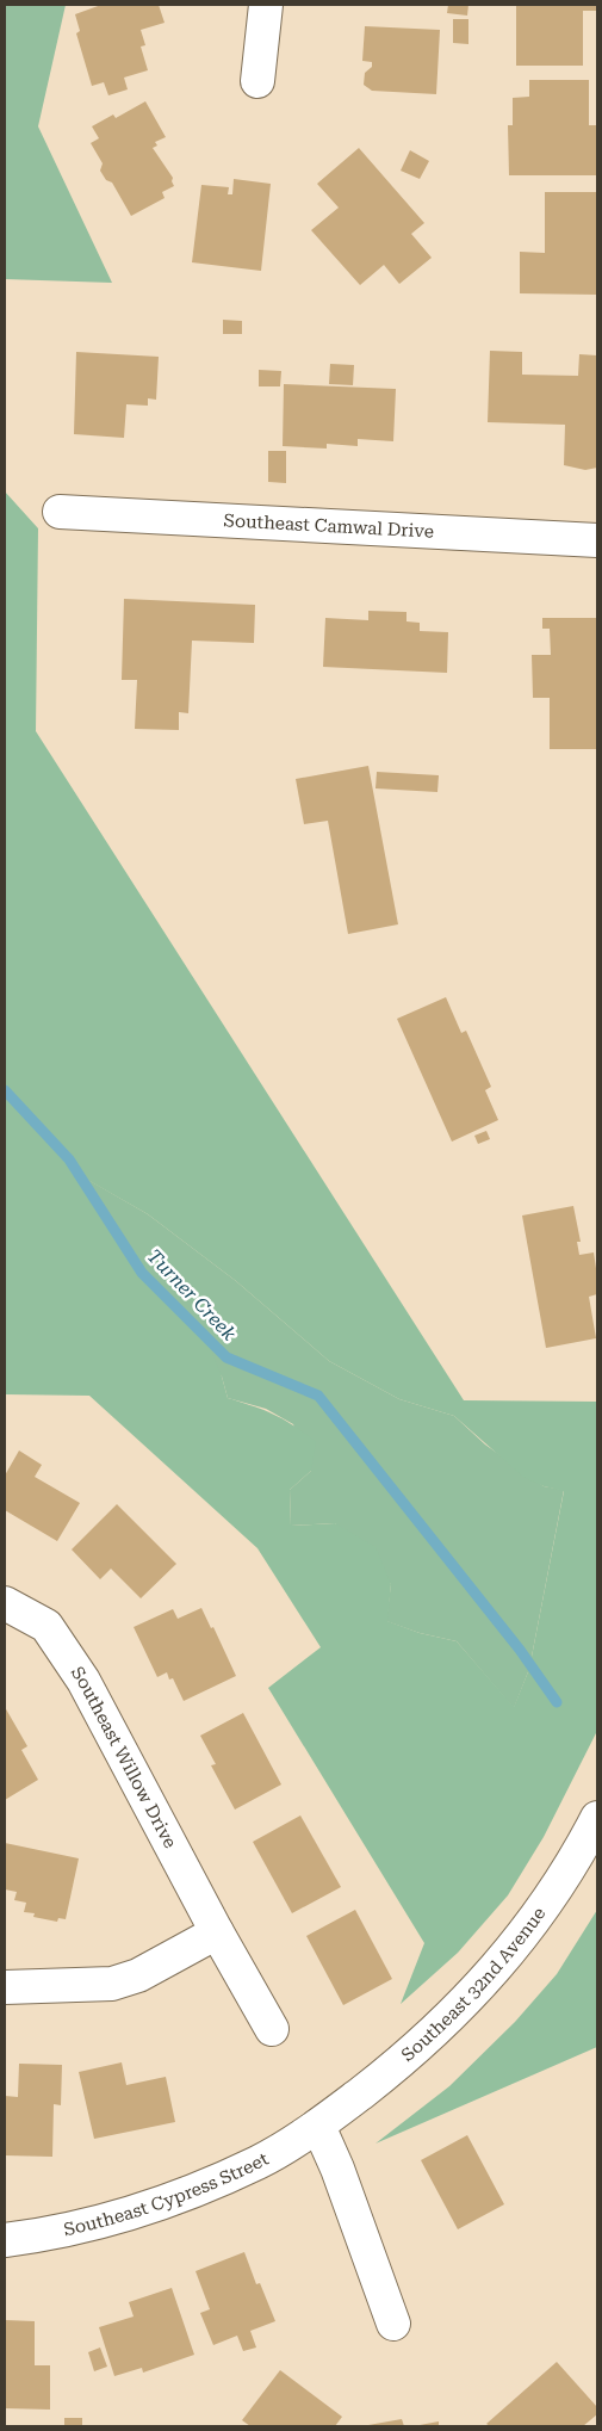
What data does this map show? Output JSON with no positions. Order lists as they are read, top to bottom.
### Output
{
  "streets": {
    "street": [
      "Southeast Camwal Drive",
      "Southeast Willow Drive",
      "Southeast 32nd Avenue",
      "Southeast Cypress Street"
    ]
  },
  "crossings": [
    ["Southeast 32nd Avenue", "Southeast Cypress Street"]
  ],
  "water": ["Turner Creek"]
}
